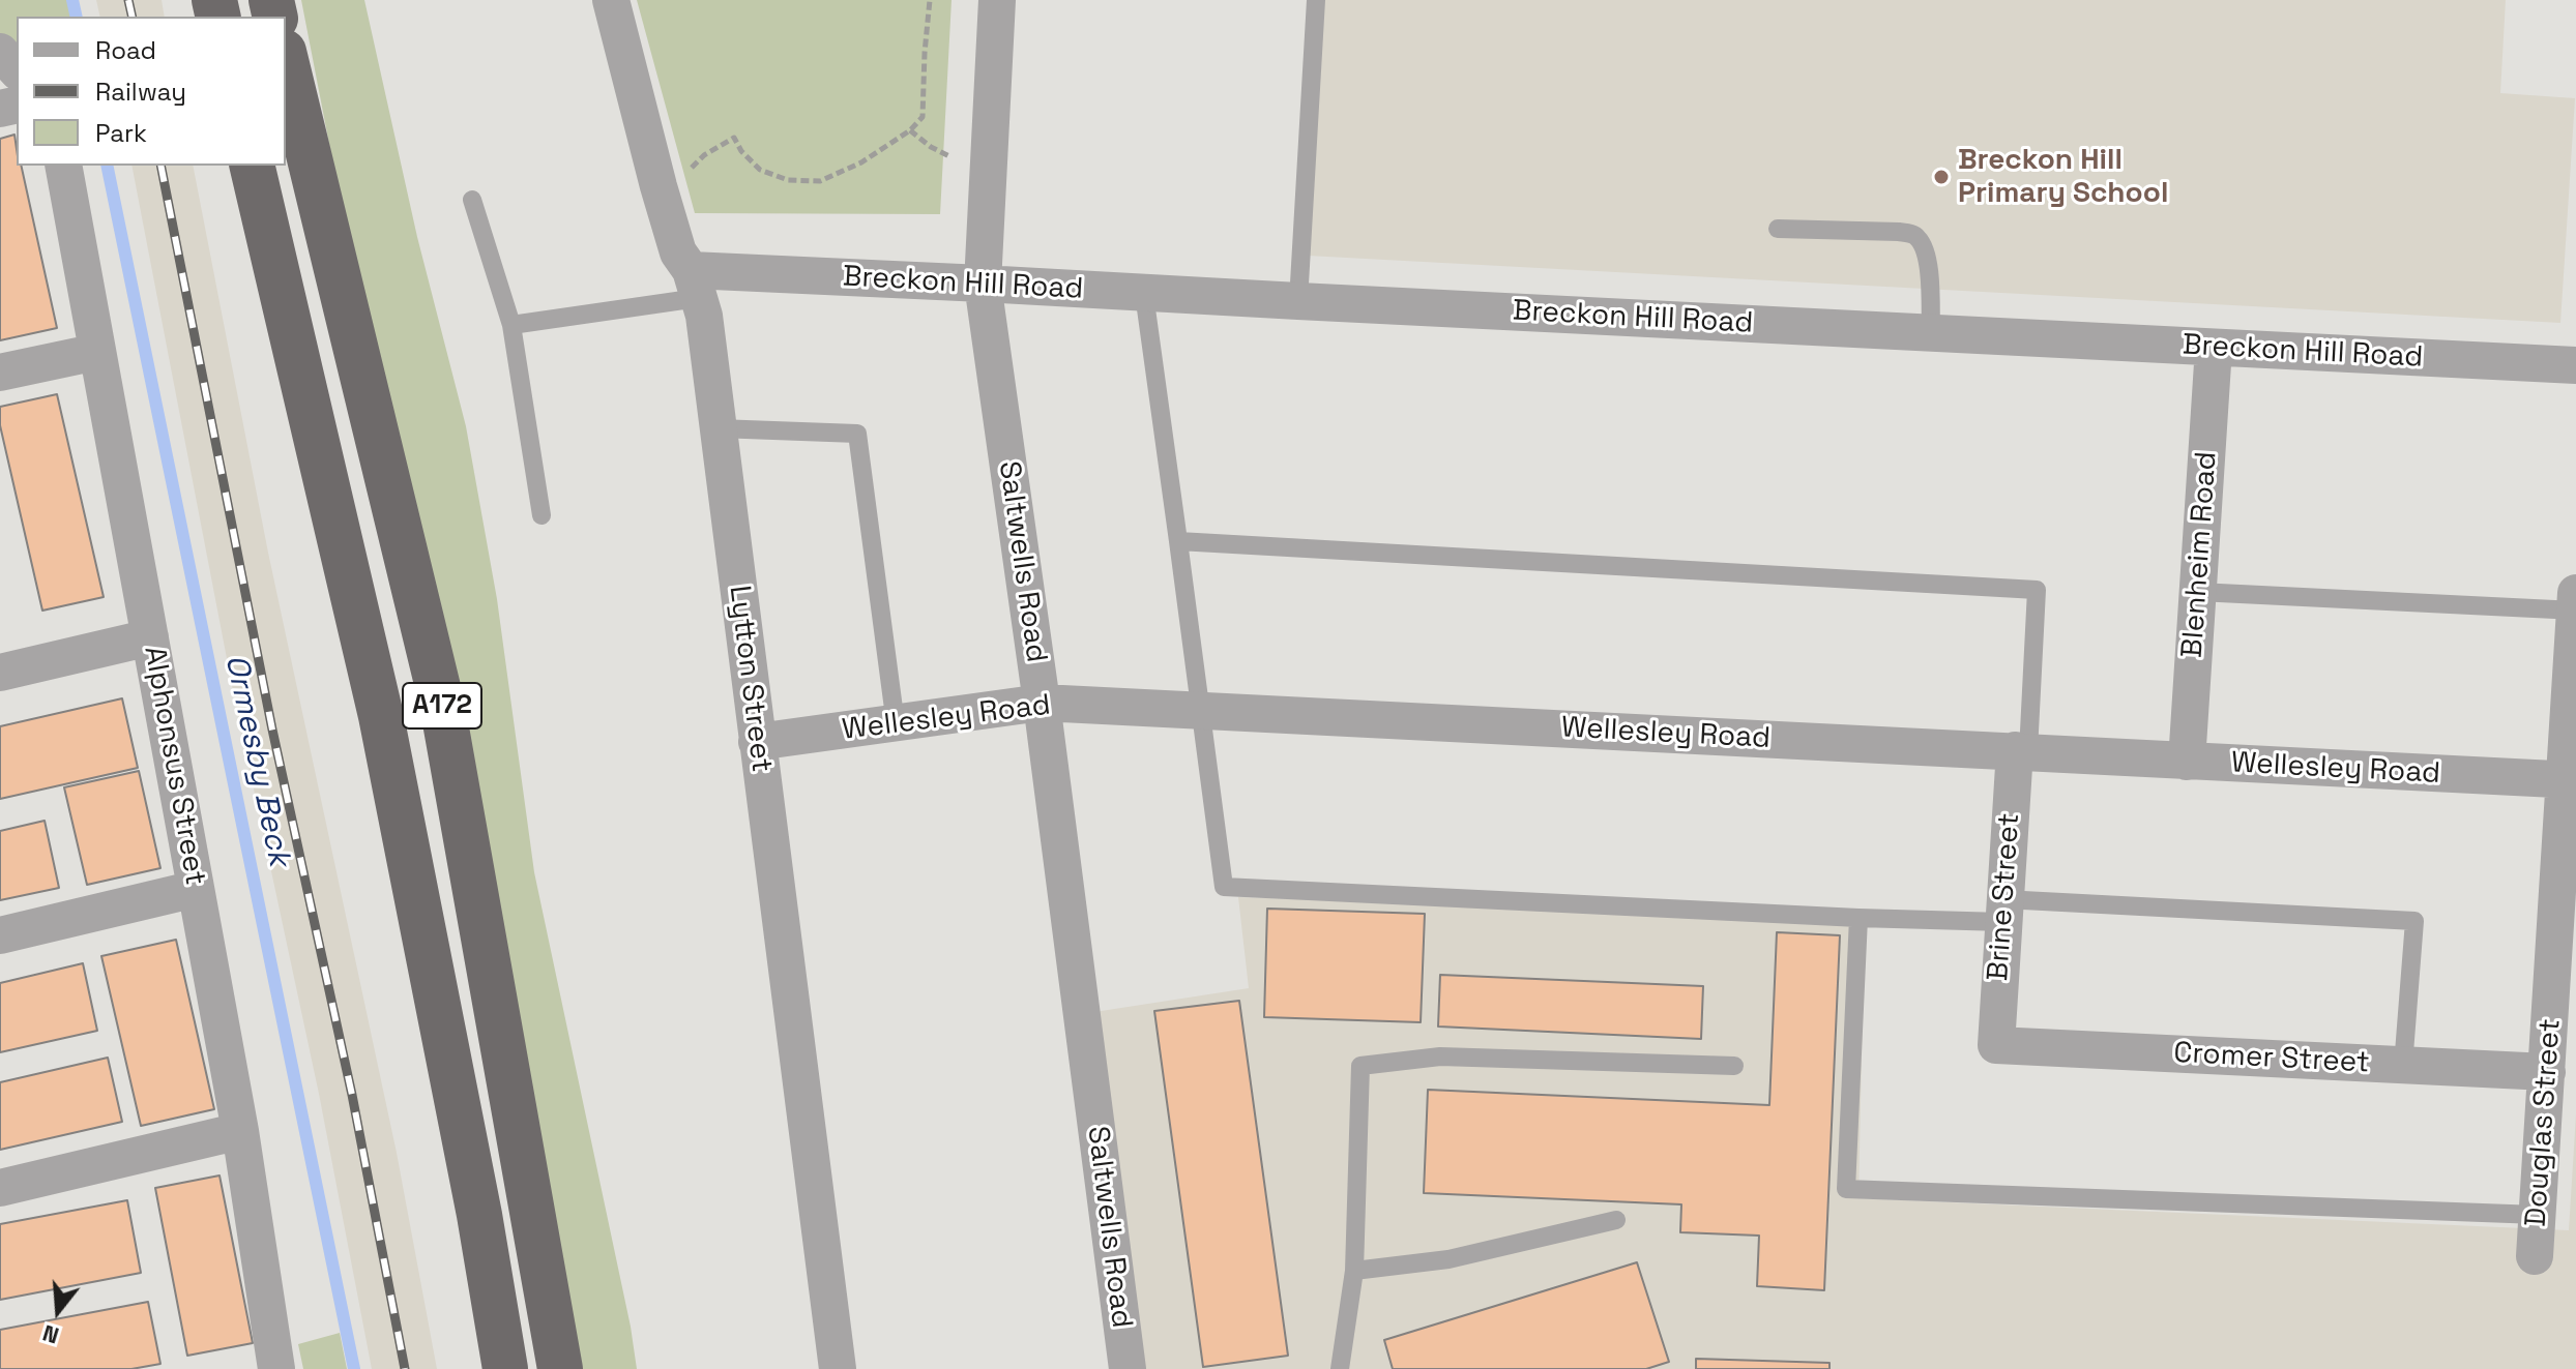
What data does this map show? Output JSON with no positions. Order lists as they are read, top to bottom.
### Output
{
  "streets": {
    "highway": ["A172"],
    "street": [
      "Breckon Hill Road",
      "Blenheim Road",
      "Saltwells Road",
      "Lytton Street",
      "Wellesley Road",
      "Alphonsus Street",
      "Brine Street",
      "Cromer Street",
      "Douglas Street"
    ]
  },
  "crossings": [
    ["Breckon Hill Road", "Blenheim Road"],
    ["Breckon Hill Road", "Saltwells Road"],
    ["Breckon Hill Road", "Lytton Street"],
    ["Blenheim Road", "Wellesley Road"],
    ["Saltwells Road", "Wellesley Road"],
    ["Lytton Street", "Wellesley Road"],
    ["Wellesley Road", "Brine Street"],
    ["Wellesley Road", "Douglas Street"],
    ["Brine Street", "Cromer Street"],
    ["Cromer Street", "Douglas Street"]
  ],
  "water": ["Ormesby Beck"],
  "places": ["Breckon Hill Primary School"],
  "legend": ["Road", "Railway", "Park"],
  "north": "bottom"
}
